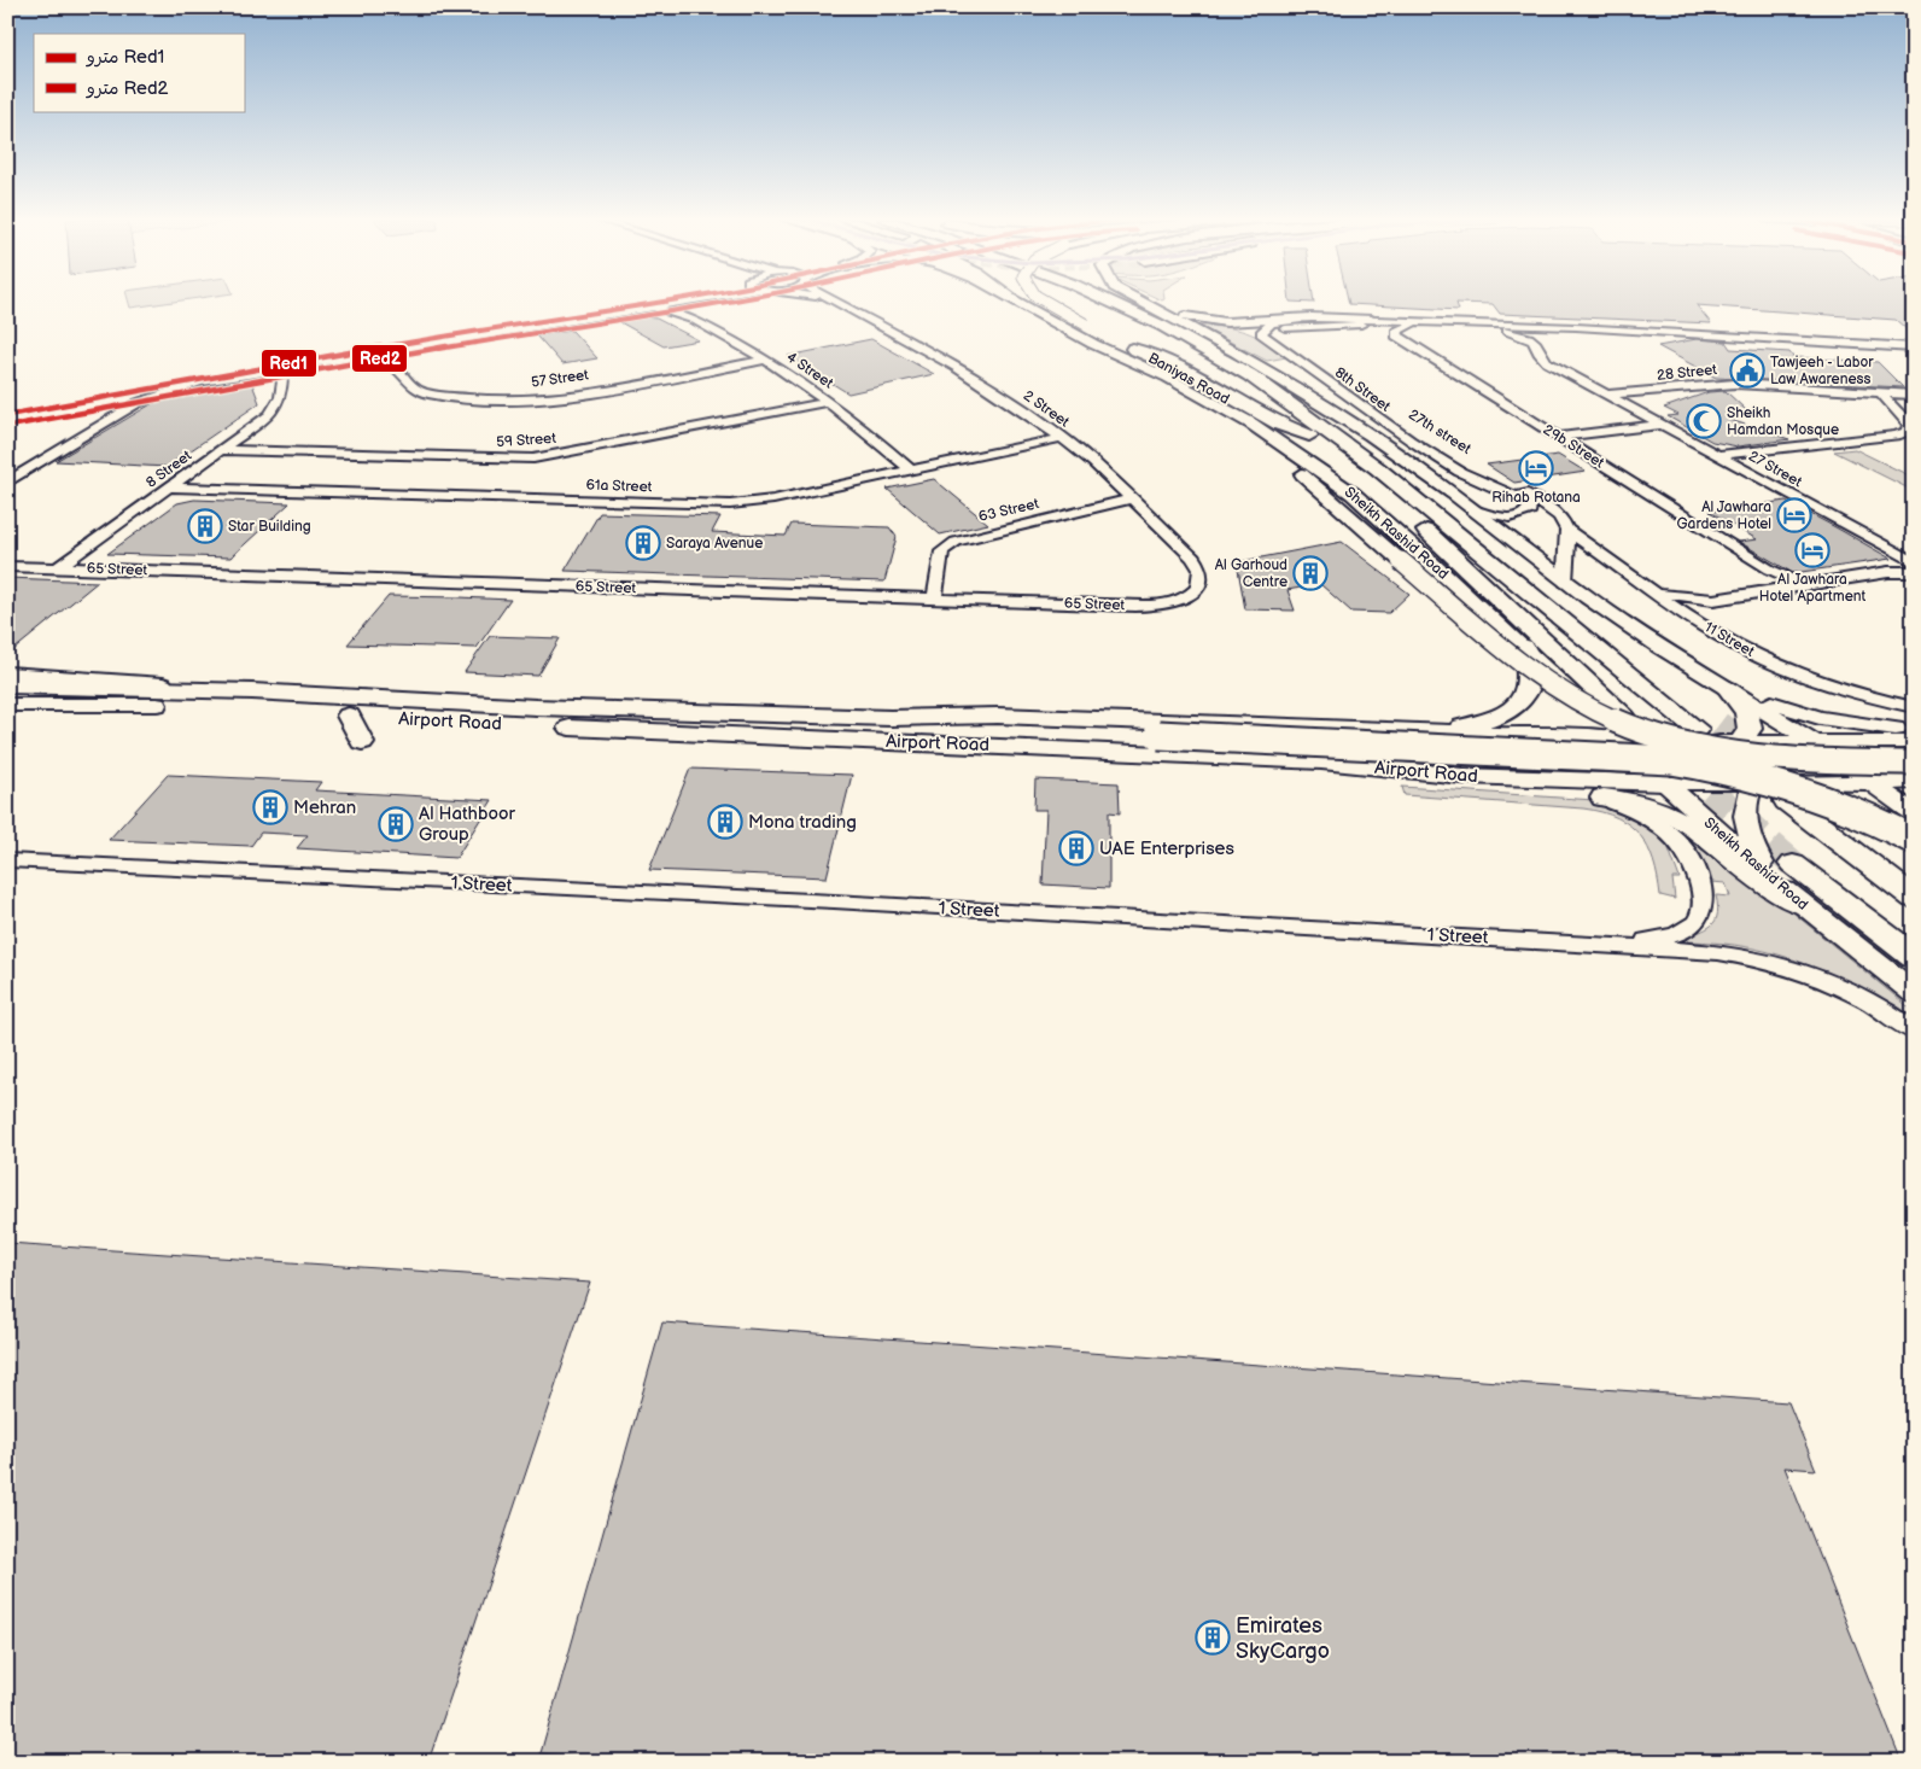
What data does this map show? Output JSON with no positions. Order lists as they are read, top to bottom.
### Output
{
  "streets": {
    "highway": ["Sheikh Rashid Road", "Airport Road"],
    "main road": ["Baniyas Road"],
    "street": [
      "4 Street",
      "28 Street",
      "57 Street",
      "8th Street",
      "2 Street",
      "27th street",
      "59 Street",
      "29b Street",
      "8 Street",
      "27 Street",
      "61a Street",
      "63 Street",
      "65 Street",
      "11 Street",
      "1 Street"
    ]
  },
  "crossings": [
    ["4 Street", "57 Street"],
    ["4 Street", "59 Street"],
    ["4 Street", "61a Street"],
    ["28 Street", "27 Street"],
    ["Baniyas Road", "Sheikh Rashid Road"],
    ["2 Street", "61a Street"],
    ["2 Street", "63 Street"],
    ["2 Street", "65 Street"],
    ["27th street", "11 Street"],
    ["59 Street", "8 Street"],
    ["8 Street", "61a Street"],
    ["8 Street", "65 Street"],
    ["63 Street", "65 Street"],
    ["Sheikh Rashid Road", "Airport Road"]
  ],
  "places": {
    "public building": ["Tawjeeh - Labor Law Awareness"],
    "mosque": ["Sheikh Hamdan Mosque"],
    "hotel": ["Rihab Rotana", "Al Jawhara Gardens Hotel", "Al Jawhara Hotel Apartment"],
    "building": [
      "Star Building",
      "Saraya Avenue",
      "Al Garhoud Centre",
      "Mehran",
      "Mona trading",
      "Al Hathboor Group",
      "UAE Enterprises",
      "Emirates SkyCargo"
    ]
  },
  "lines": ["metro line Red1", "metro line Red2"],
  "legend": ["مترو Red1", "مترو Red2"]
}
